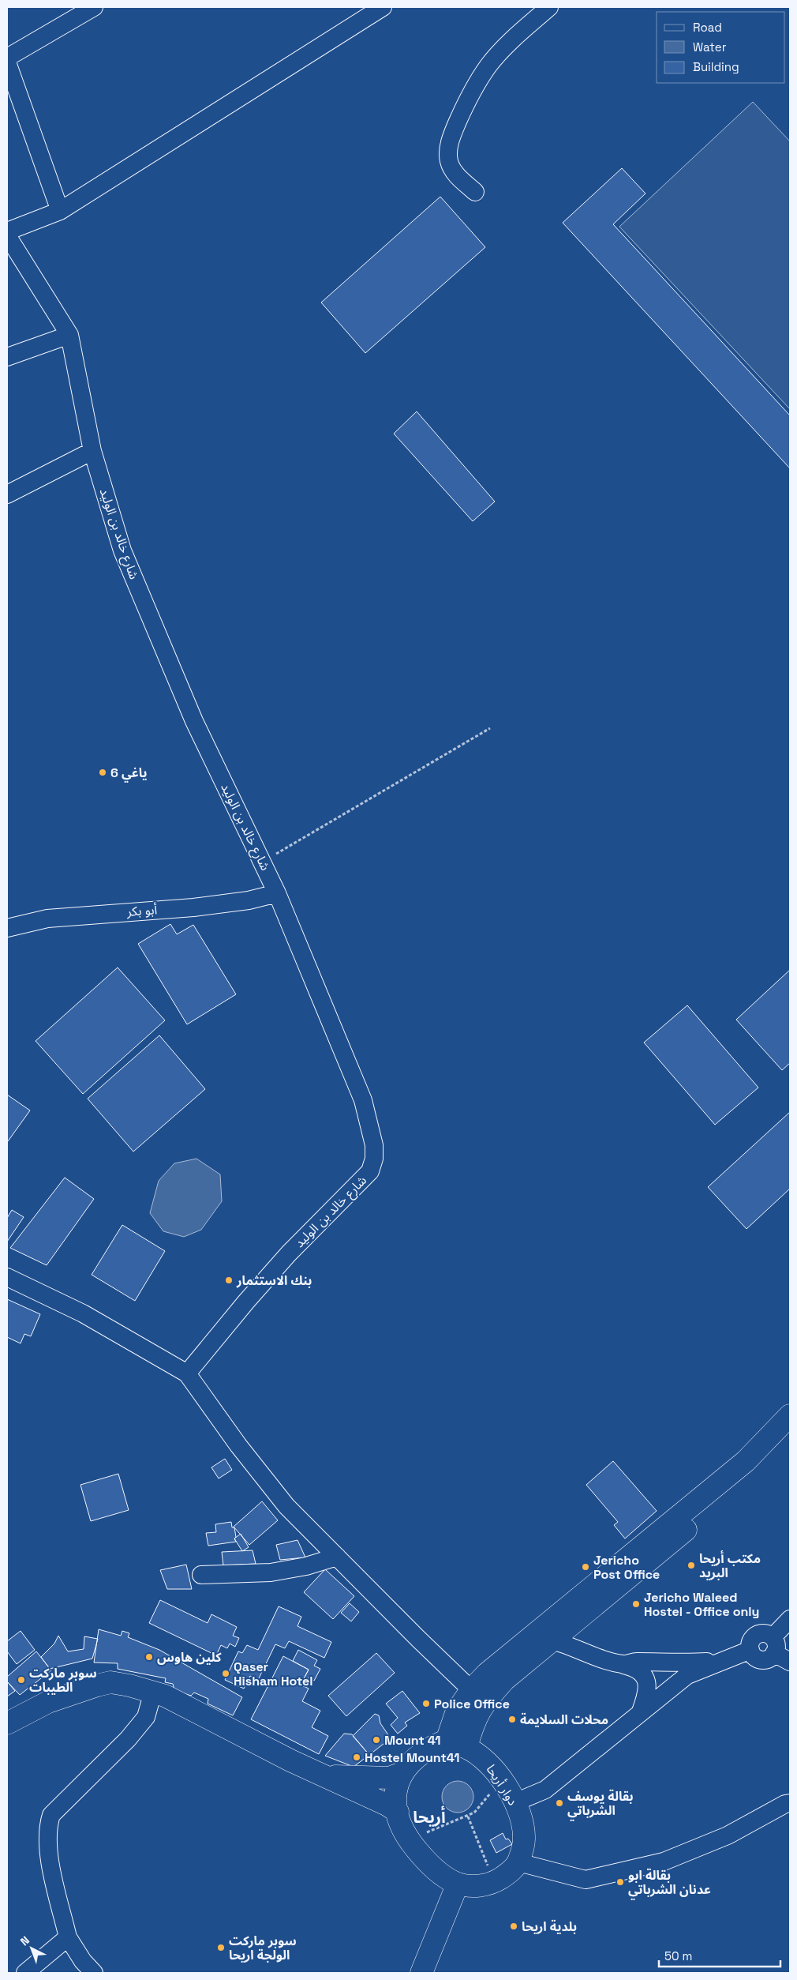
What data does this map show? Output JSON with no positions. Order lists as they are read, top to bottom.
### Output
{
  "streets": {
    "main road": ["دوار أريحا"],
    "street": ["شارع خالد بن الوليد", "أبو بكر"]
  },
  "crossings": [
    ["شارع خالد بن الوليد", "أبو بكر"]
  ],
  "districts": ["أريحا"],
  "places": [
    "ياغي 6",
    "بنك الاستثمار",
    "مكتب أريحا البريد",
    "Jericho Post Office",
    "Jericho Waleed Hostel - Office only",
    "كلين هاوس",
    "Qaser Hisham Hotel",
    "سوبر ماركت الطيبات",
    "Police Office",
    "محلات السلايمة",
    "Mount 41",
    "Hostel Mount41",
    "بقالة يوسف الشرباتي",
    "بقالة ابو عدنان الشرباتي",
    "بلدية اريحا",
    "سوبر ماركت الولجة اريحا"
  ],
  "legend": ["Road", "Water", "Building"],
  "scale_bar": "50 m",
  "north": "top left"
}
